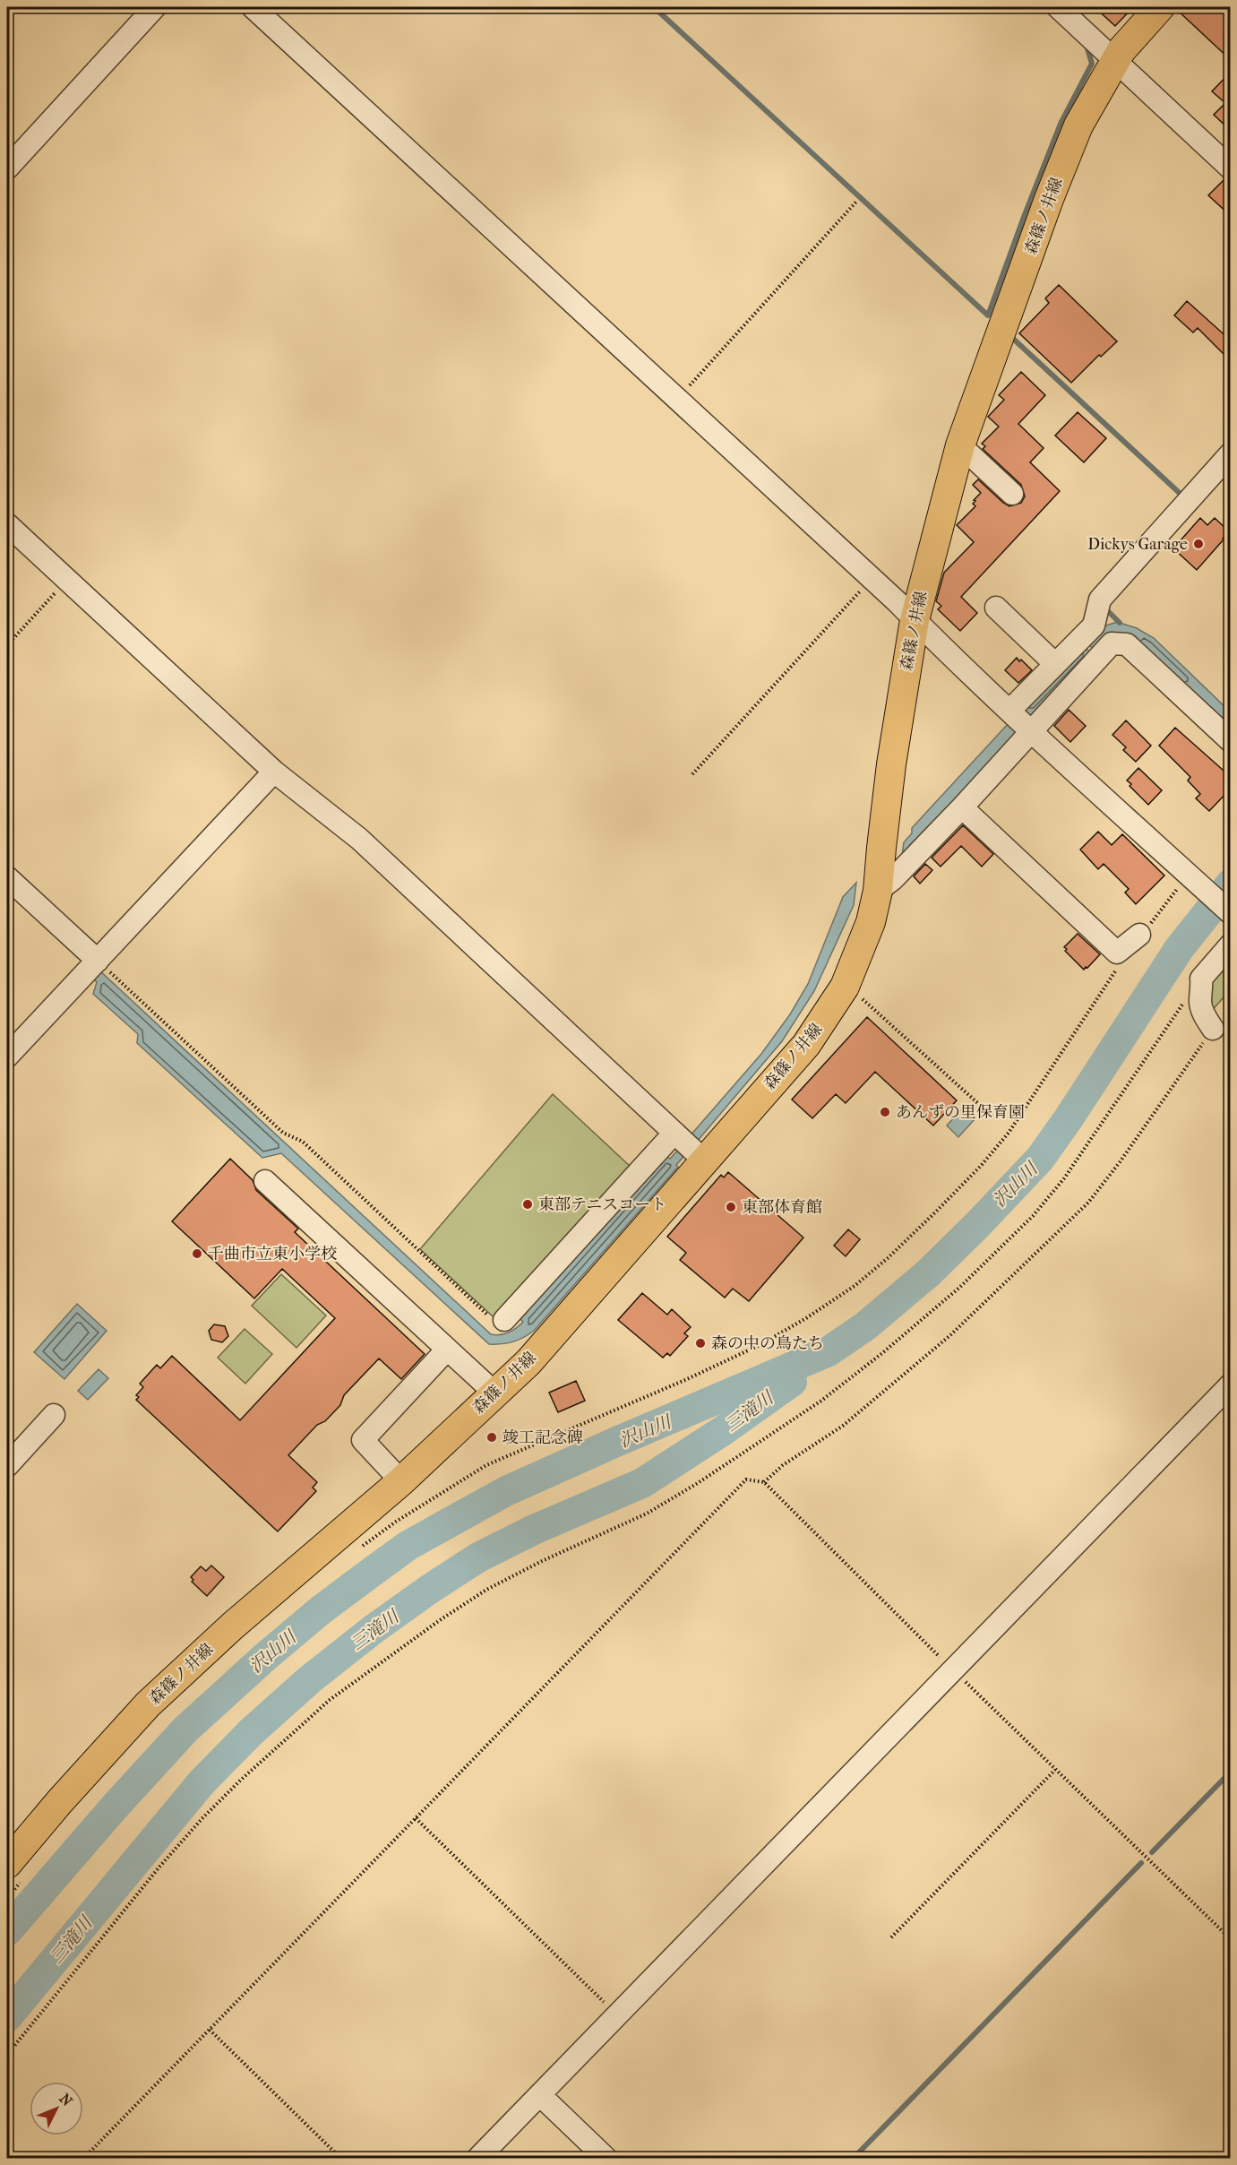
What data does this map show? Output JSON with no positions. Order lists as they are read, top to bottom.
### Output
{
  "streets": {
    "main road": ["森篠ノ井線"]
  },
  "water": ["沢山川", "三滝川"],
  "places": [
    "Dickys Garage",
    "あんずの里保育園",
    "東部テニスコート",
    "東部体育館",
    "千曲市立東小学校",
    "森の中の鳥たち",
    "竣工記念碑"
  ],
  "north": "top right"
}
